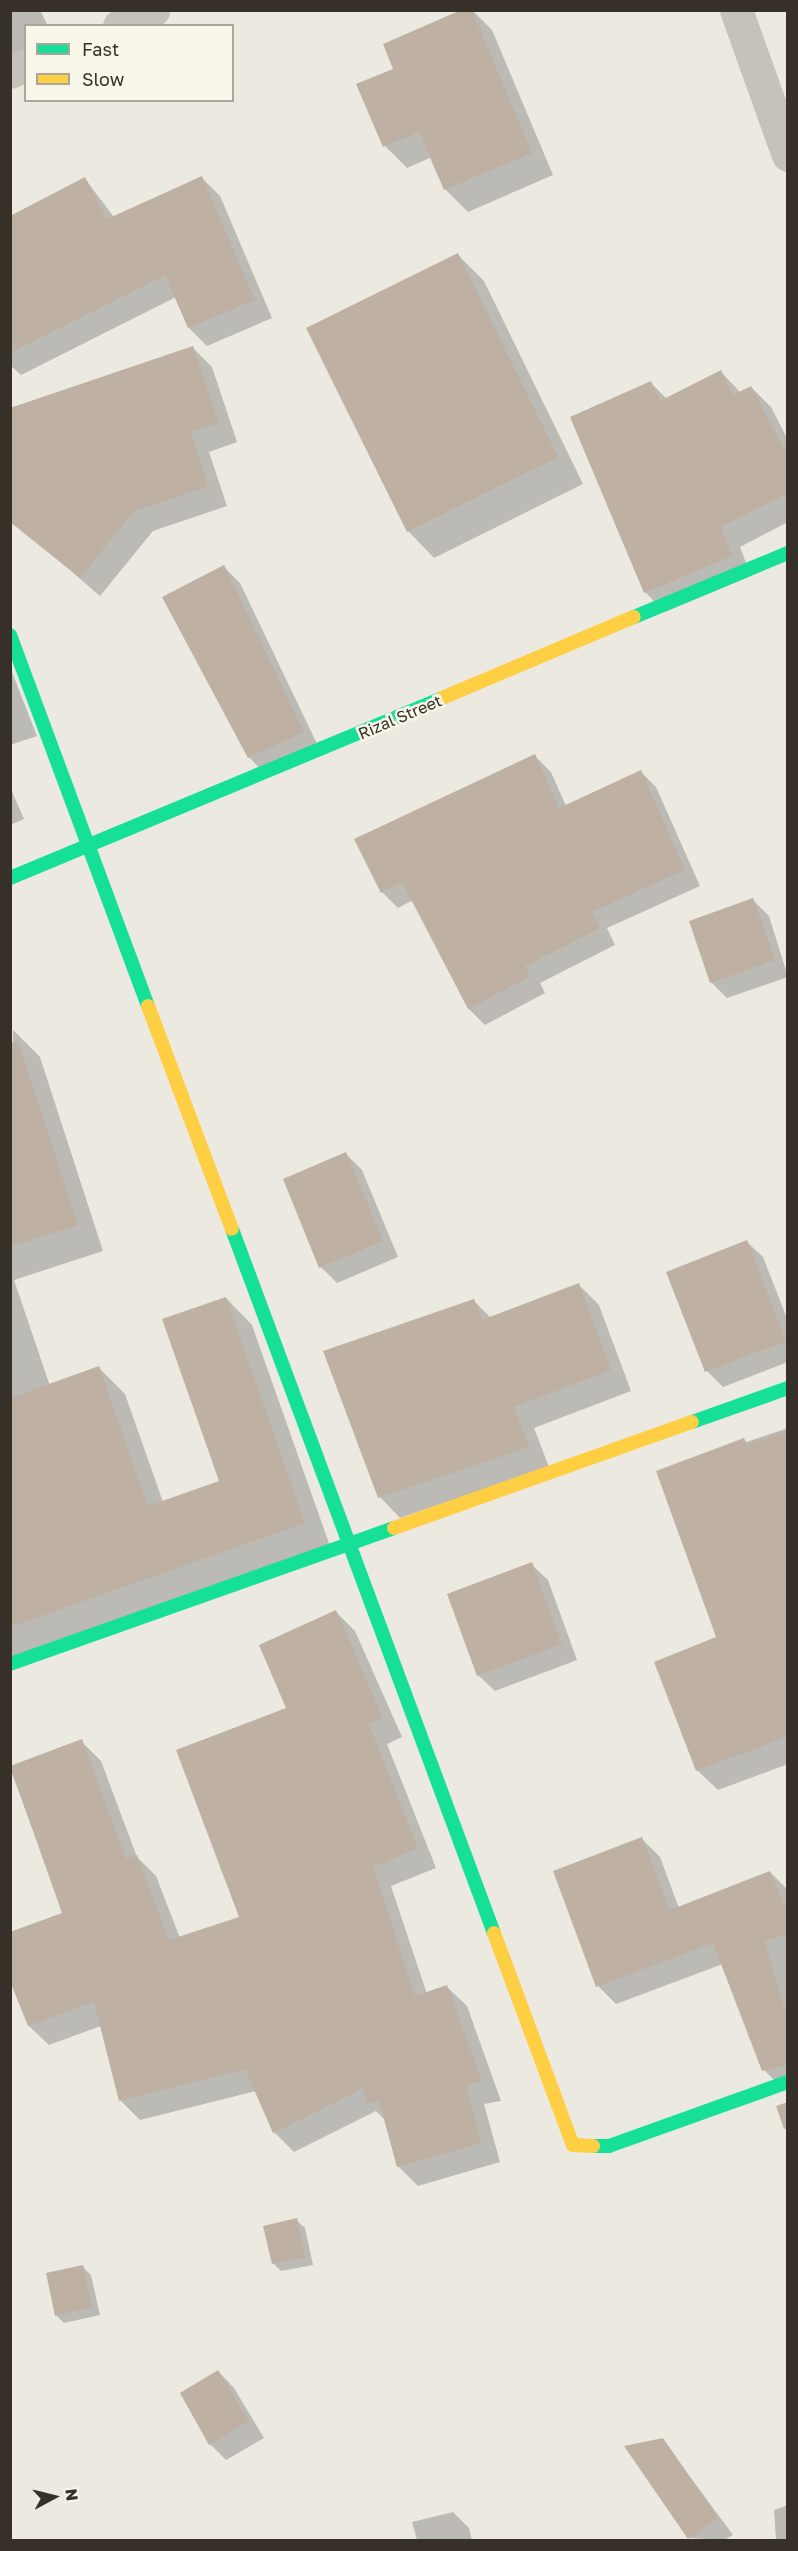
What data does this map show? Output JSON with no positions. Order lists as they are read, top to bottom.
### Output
{
  "streets": {
    "main road": ["Rizal Street"]
  },
  "legend": ["Fast", "Slow"],
  "north": "right"
}
